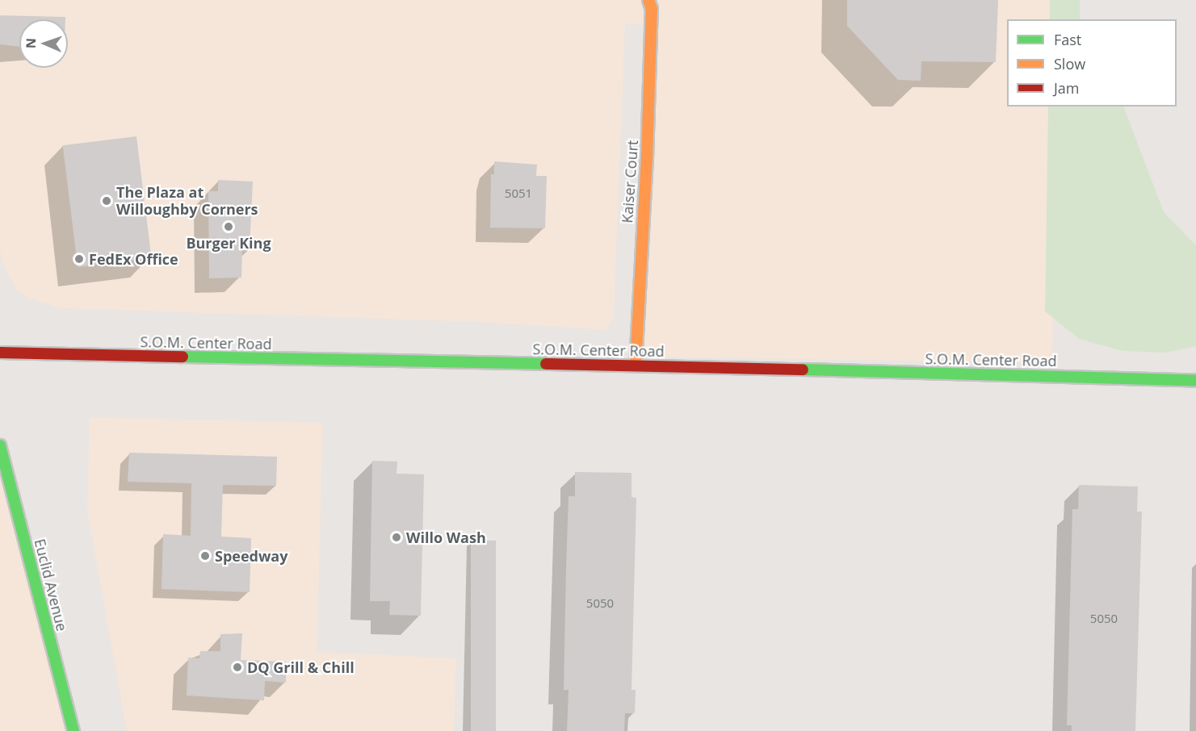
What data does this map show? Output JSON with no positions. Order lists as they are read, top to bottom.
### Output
{
  "streets": {
    "main road": ["Kaiser Court", "S.O.M. Center Road", "Euclid Avenue"]
  },
  "crossings": [
    ["Kaiser Court", "S.O.M. Center Road"]
  ],
  "places": [
    "The Plaza at Willoughby Corners",
    "Burger King",
    "FedEx Office",
    "Willo Wash",
    "Speedway",
    "DQ Grill & Chill"
  ],
  "house_numbers": ["5051", "5050", "5050"],
  "legend": ["Fast", "Slow", "Jam"],
  "north": "left"
}
